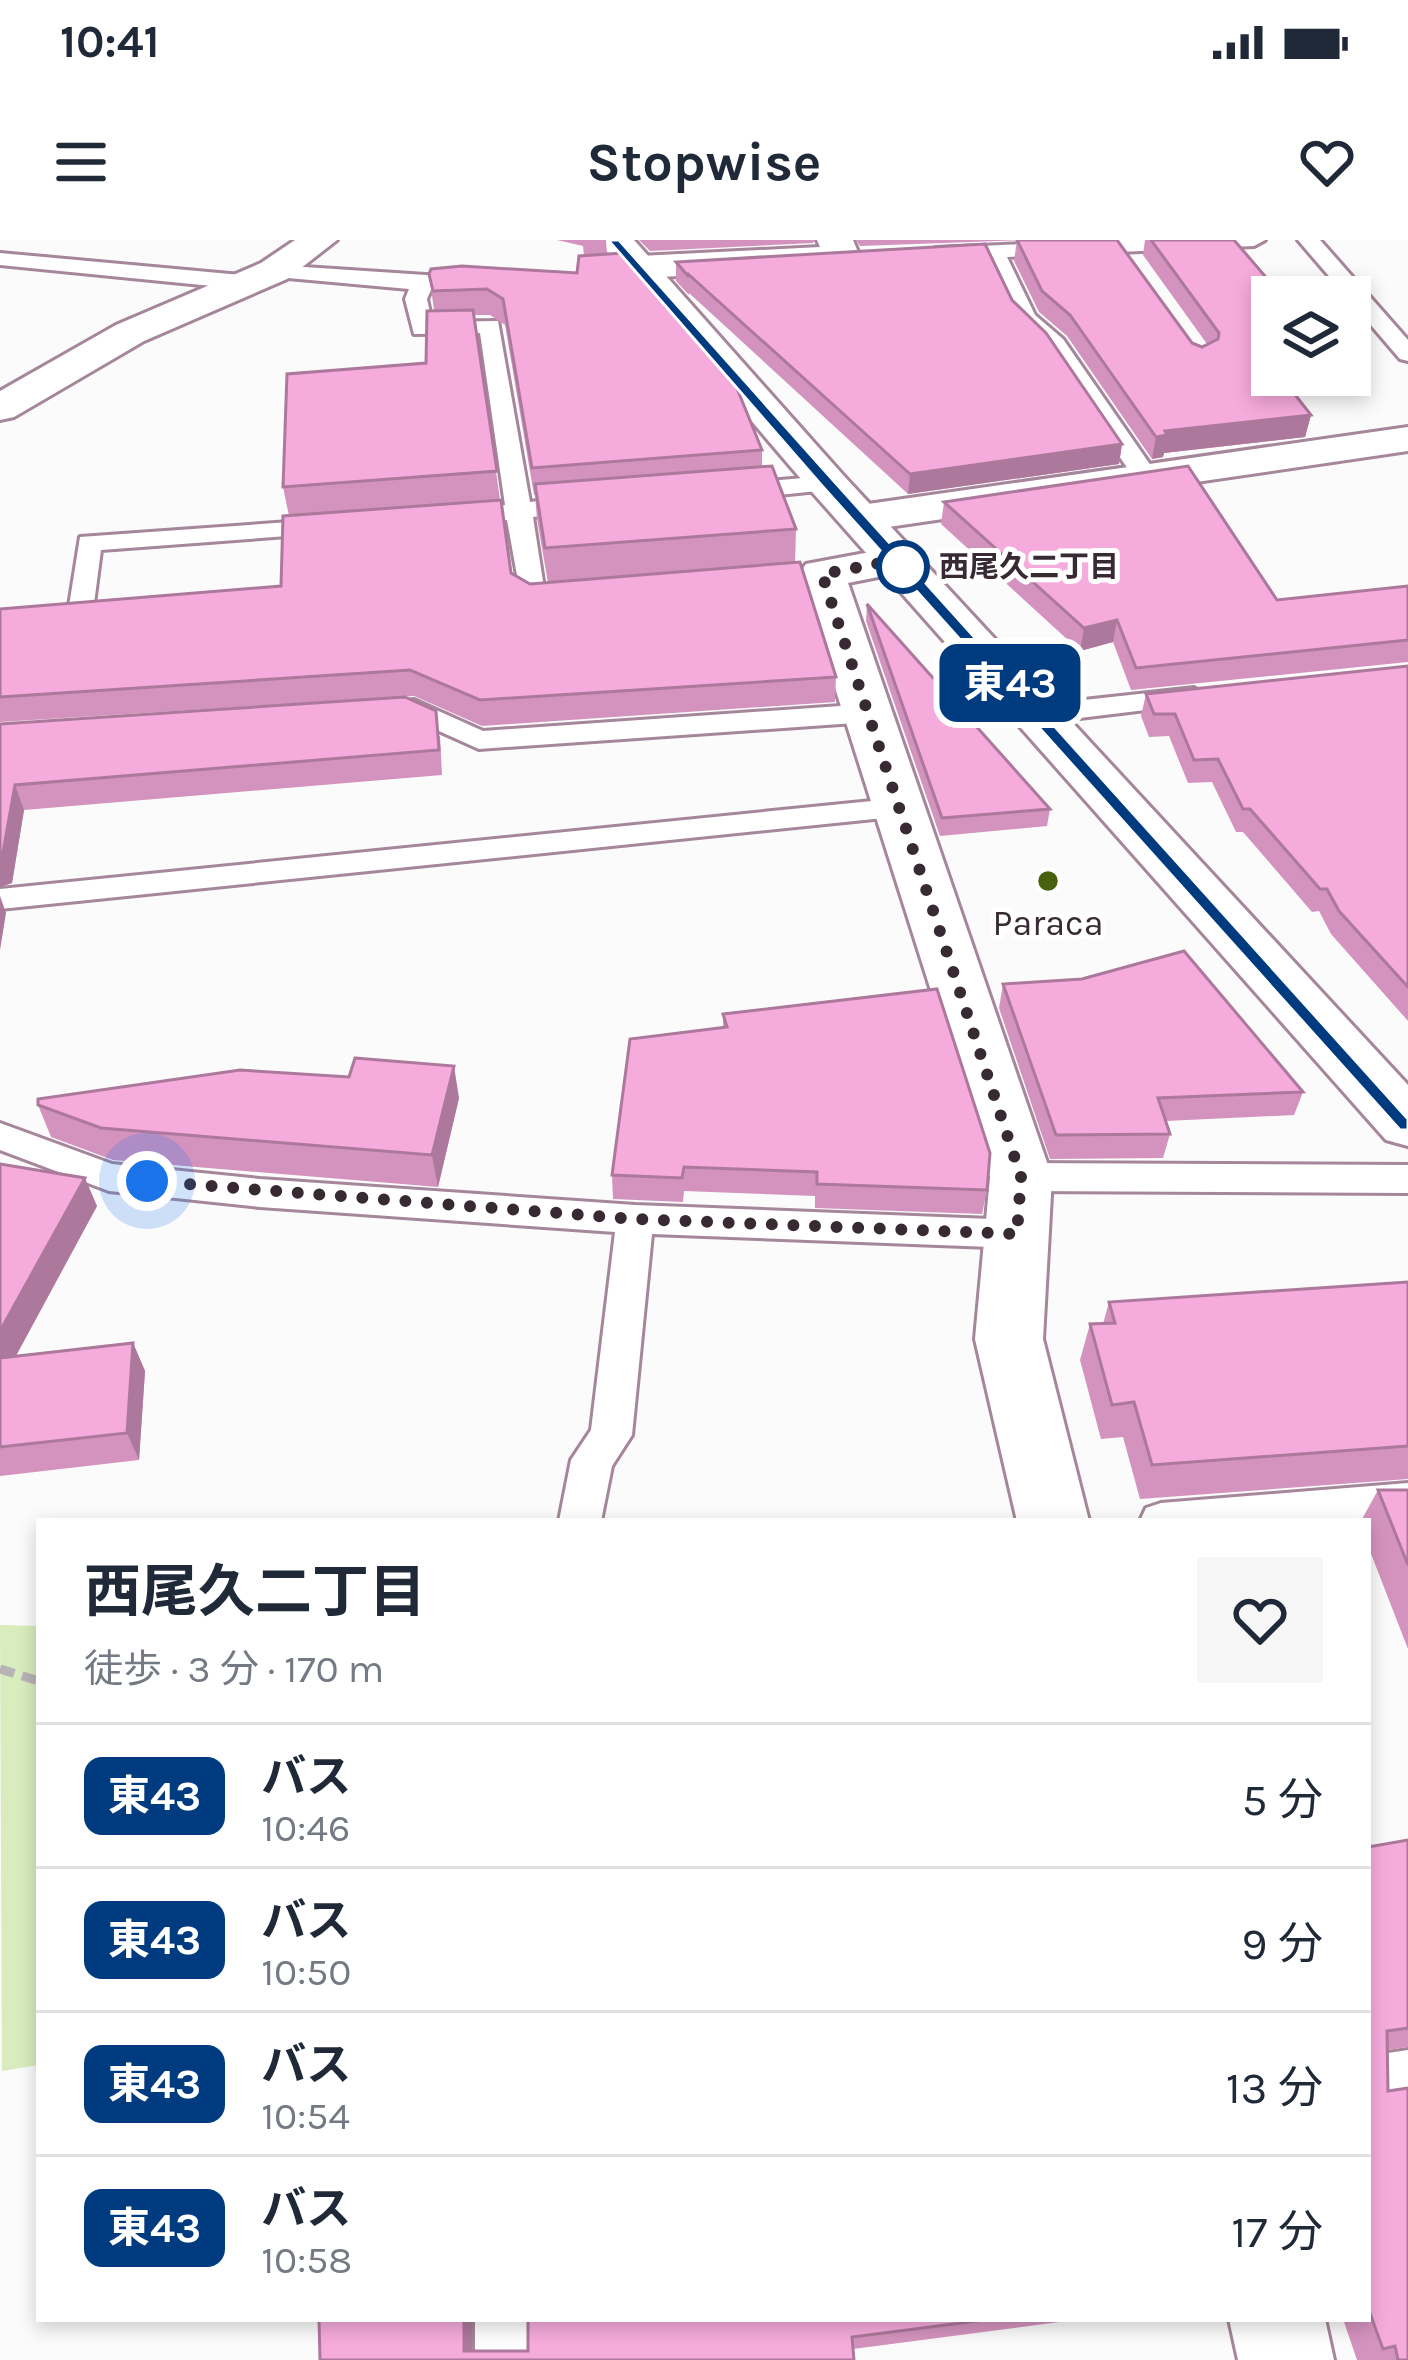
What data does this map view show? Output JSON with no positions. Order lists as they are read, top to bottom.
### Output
{
  "places": ["西尾久二丁目", "Paraca"],
  "lines": ["bus line 東43"],
  "page": {
    "status": "10:41",
    "header": "Stopwise",
    "on_map": "東43",
    "heading": ["西尾久二丁目", "徒歩 · 3 分 · 170 m"],
    "list": [
      {
        "mark": "東43",
        "name": "バス",
        "note": "10:46",
        "value": "5 分"
      },
      {
        "mark": "東43",
        "name": "バス",
        "note": "10:50",
        "value": "9 分"
      },
      {
        "mark": "東43",
        "name": "バス",
        "note": "10:54",
        "value": "13 分"
      },
      {
        "mark": "東43",
        "name": "バス",
        "note": "10:58",
        "value": "17 分"
      }
    ]
  }
}
